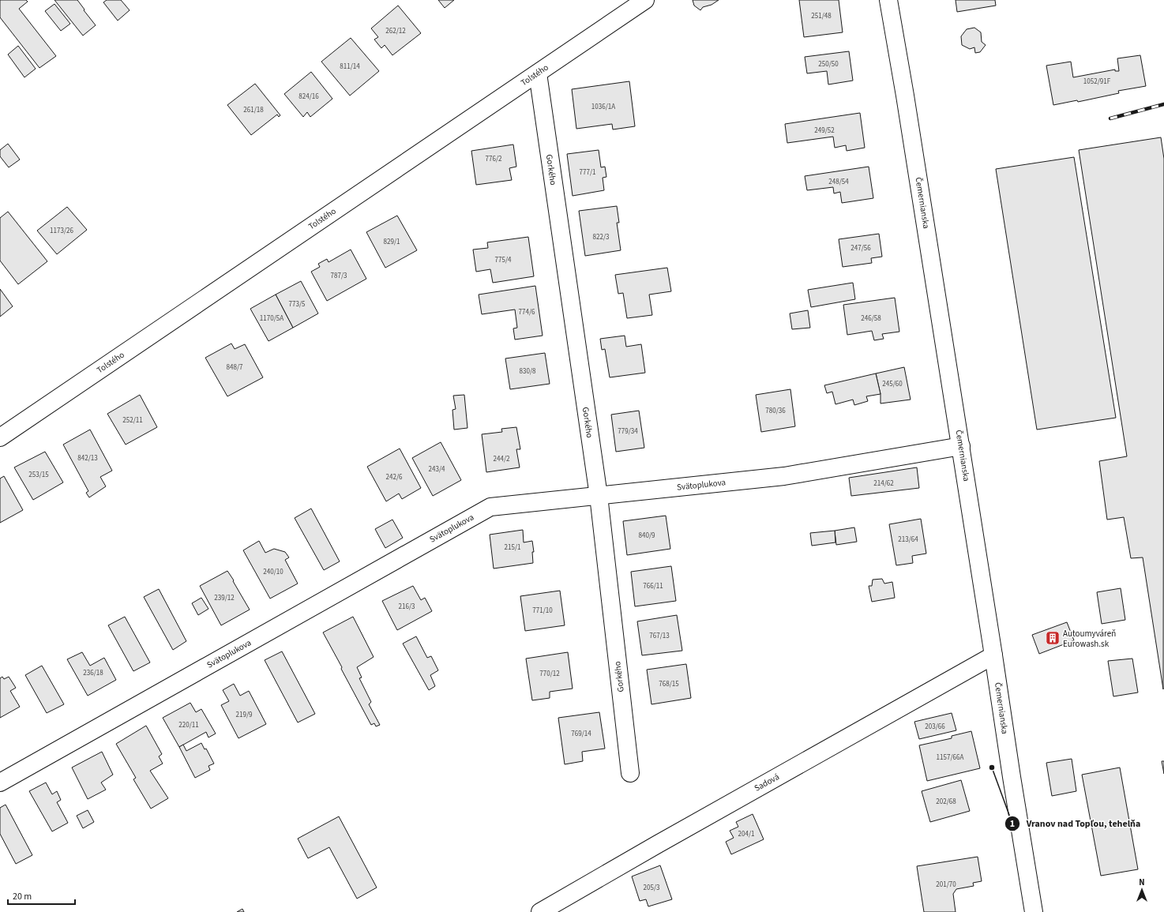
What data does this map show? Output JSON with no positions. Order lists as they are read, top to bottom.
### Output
{
  "streets": {
    "street": [
      "Tolstého",
      "Gorkého",
      "Čemernianska",
      "Svätoplukova",
      "Sadová"
    ]
  },
  "crossings": [
    ["Tolstého", "Gorkého"],
    ["Gorkého", "Svätoplukova"],
    ["Čemernianska", "Svätoplukova"],
    ["Čemernianska", "Sadová"]
  ],
  "places": {
    "building": ["Autoumyváreň Eurowash.sk"],
    "other": ["Vranov nad Topľou, tehelňa"]
  },
  "house_numbers": [
    "251/48",
    "262/12",
    "250/50",
    "811/14",
    "1052/91F",
    "824/16",
    "1036/1A",
    "261/18",
    "249/52",
    "776/2",
    "777/1",
    "248/54",
    "1173/26",
    "822/3",
    "829/1",
    "247/56",
    "775/4",
    "787/3",
    "773/5",
    "774/6",
    "1170/5A",
    "246/58",
    "848/7",
    "830/8",
    "245/60",
    "780/36",
    "252/11",
    "779/34",
    "842/13",
    "244/2",
    "243/4",
    "253/15",
    "242/6",
    "214/62",
    "840/9",
    "213/64",
    "215/1",
    "240/10",
    "766/11",
    "239/12",
    "216/3",
    "771/10",
    "767/13",
    "236/18",
    "770/12",
    "768/15",
    "219/9",
    "220/11",
    "203/66",
    "769/14",
    "1157/66A",
    "202/68",
    "204/1",
    "201/70",
    "205/3"
  ],
  "scale_bar": "20 m",
  "north": "top"
}
